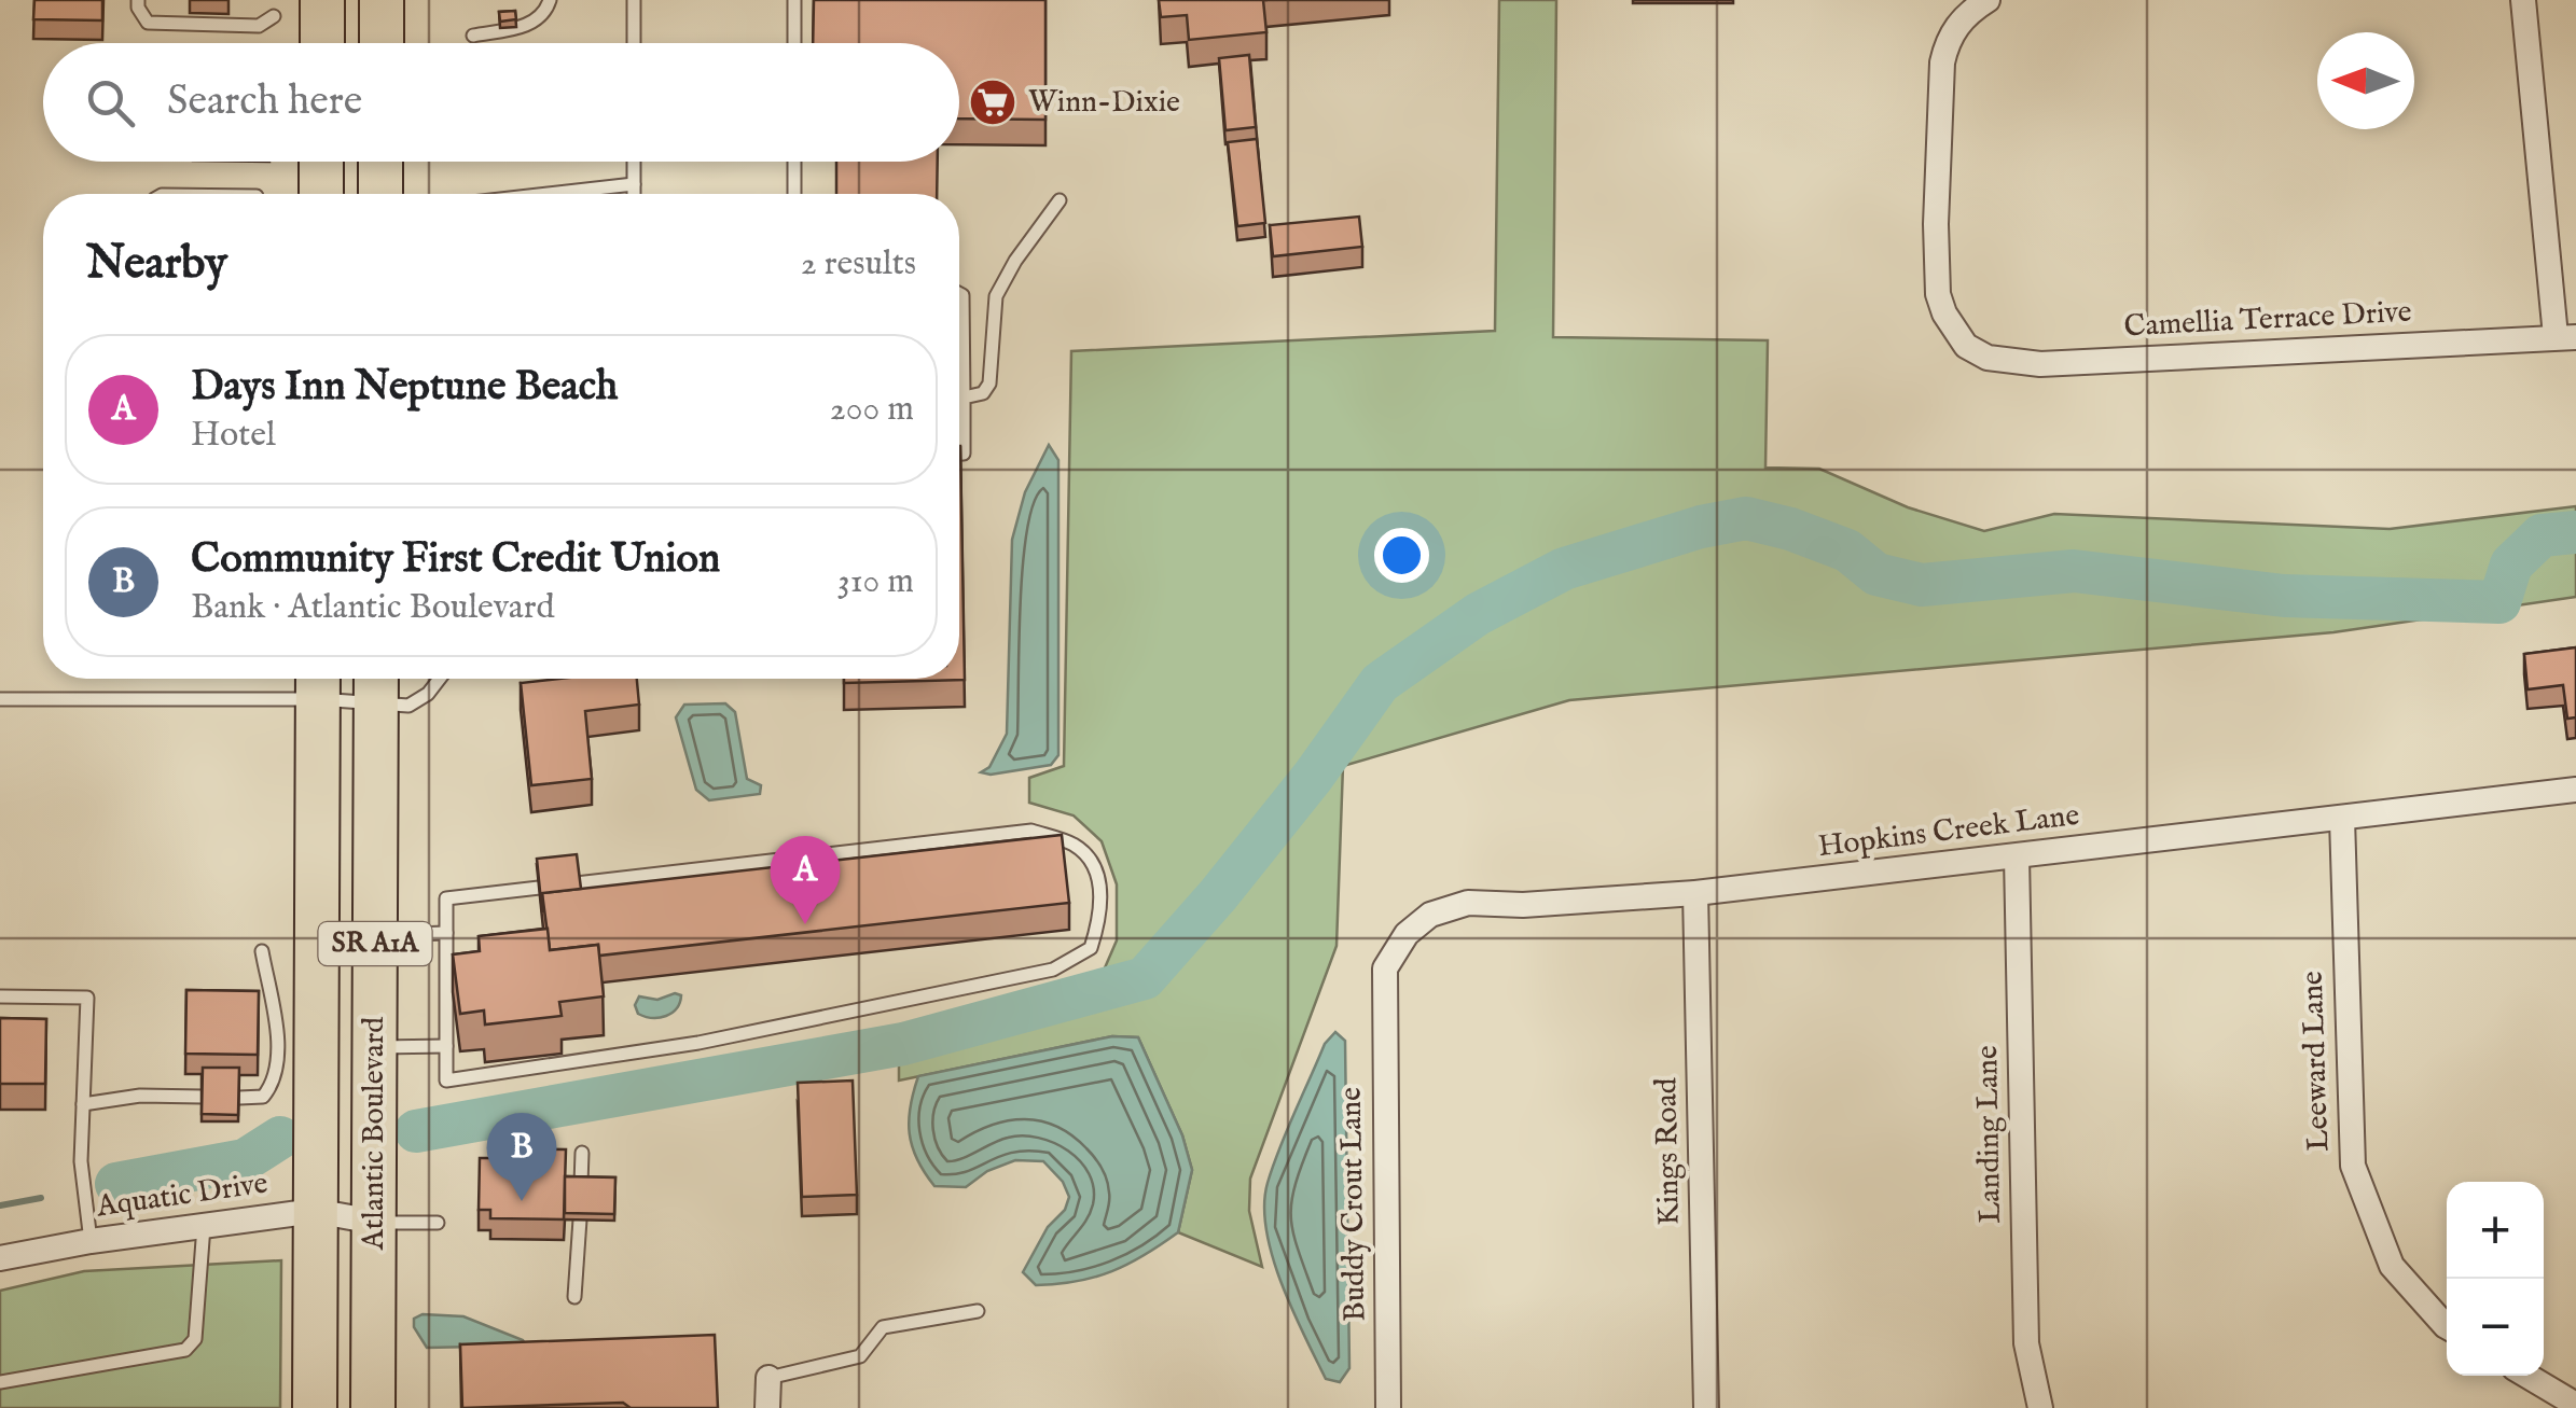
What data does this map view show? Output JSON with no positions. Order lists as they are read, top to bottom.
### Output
{
  "streets": {
    "highway": ["SR A1A", "Atlantic Boulevard"],
    "street": [
      "Camellia Terrace Drive",
      "Hopkins Creek Lane",
      "Leeward Lane",
      "Landing Lane",
      "Kings Road",
      "Aquatic Drive",
      "Buddy Crout Lane"
    ]
  },
  "crossings": [
    ["Hopkins Creek Lane", "Leeward Lane"],
    ["Hopkins Creek Lane", "Landing Lane"],
    ["Hopkins Creek Lane", "Kings Road"],
    ["Hopkins Creek Lane", "Buddy Crout Lane"],
    ["Atlantic Boulevard", "Aquatic Drive"]
  ],
  "places": {
    "supermarket": ["Winn-Dixie"]
  },
  "north": "left",
  "page": {
    "search": "Search here",
    "heading": ["Nearby", "2 results"],
    "list": [
      {
        "mark": "A",
        "name": "Days Inn Neptune Beach",
        "note": "Hotel",
        "value": "200 m"
      },
      {
        "mark": "B",
        "name": "Community First Credit Union",
        "note": "Bank · Atlantic Boulevard",
        "value": "310 m"
      }
    ],
    "pins": ["A", "B"],
    "map_buttons": ["+", "−"]
  }
}
